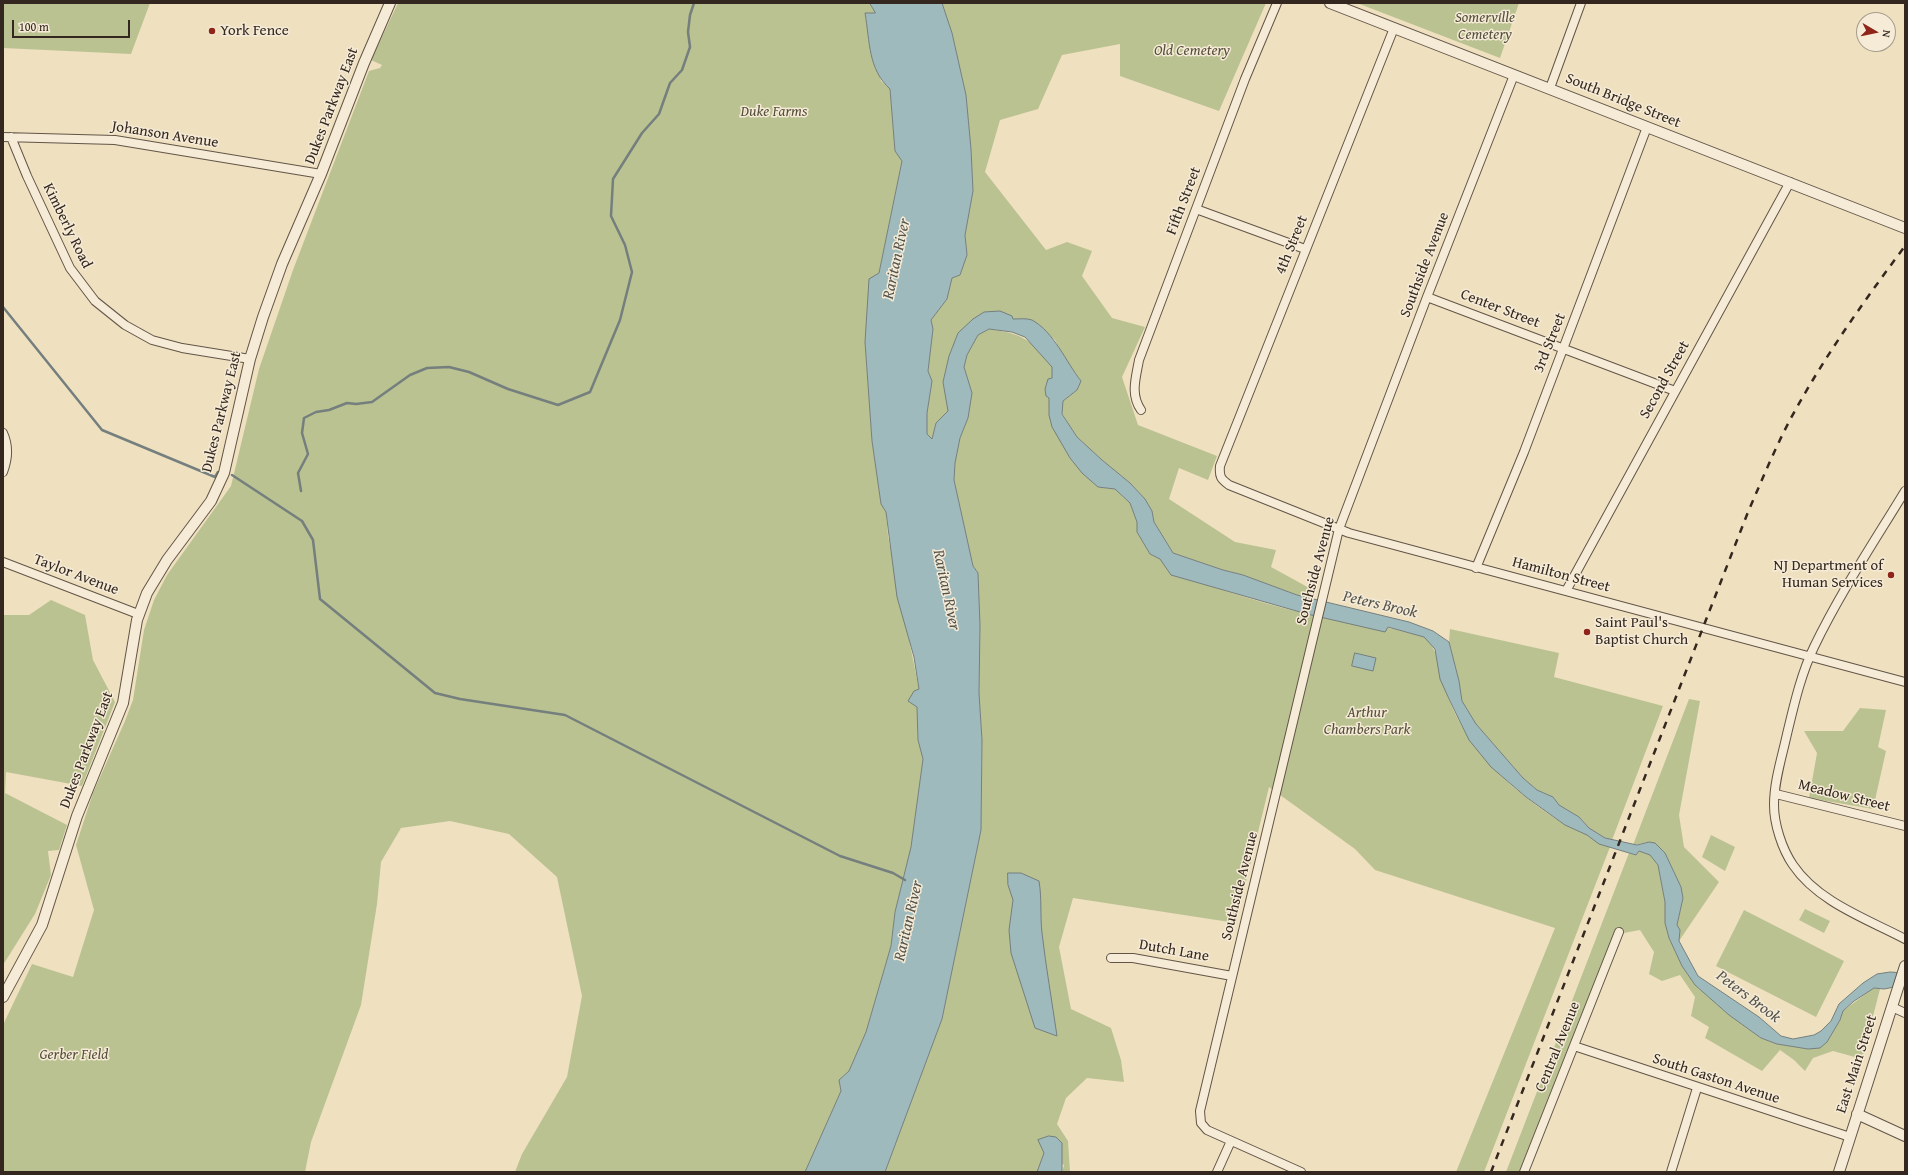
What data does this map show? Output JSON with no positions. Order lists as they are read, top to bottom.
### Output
{
  "streets": {
    "street": [
      "South Bridge Street",
      "Dukes Parkway East",
      "Johanson Avenue",
      "Fifth Street",
      "Kimberly Road",
      "4th Street",
      "Southside Avenue",
      "Center Street",
      "3rd Street",
      "Second Street",
      "Taylor Avenue",
      "Hamilton Street",
      "Meadow Street",
      "Dutch Lane",
      "Central Avenue",
      "East Main Street",
      "South Gaston Avenue"
    ]
  },
  "crossings": [
    ["South Bridge Street", "4th Street"],
    ["South Bridge Street", "Southside Avenue"],
    ["South Bridge Street", "3rd Street"],
    ["South Bridge Street", "Second Street"],
    ["Dukes Parkway East", "Johanson Avenue"],
    ["Dukes Parkway East", "Kimberly Road"],
    ["Dukes Parkway East", "Taylor Avenue"],
    ["Johanson Avenue", "Kimberly Road"],
    ["4th Street", "Hamilton Street"],
    ["Southside Avenue", "Center Street"],
    ["Southside Avenue", "Hamilton Street"],
    ["Southside Avenue", "Dutch Lane"],
    ["Center Street", "3rd Street"],
    ["Center Street", "Second Street"],
    ["3rd Street", "Hamilton Street"],
    ["Second Street", "Hamilton Street"],
    ["Central Avenue", "South Gaston Avenue"],
    ["East Main Street", "South Gaston Avenue"]
  ],
  "water": ["Raritan River", "Peters Brook"],
  "parks": [
    "Somerville Cemetery",
    "Old Cemetery",
    "Duke Farms",
    "Arthur Chambers Park",
    "Gerber Field"
  ],
  "places": ["York Fence", "NJ Department of Human Services", "Saint Paul's Baptist Church"],
  "scale_bar": "100 m",
  "north": "right"
}
